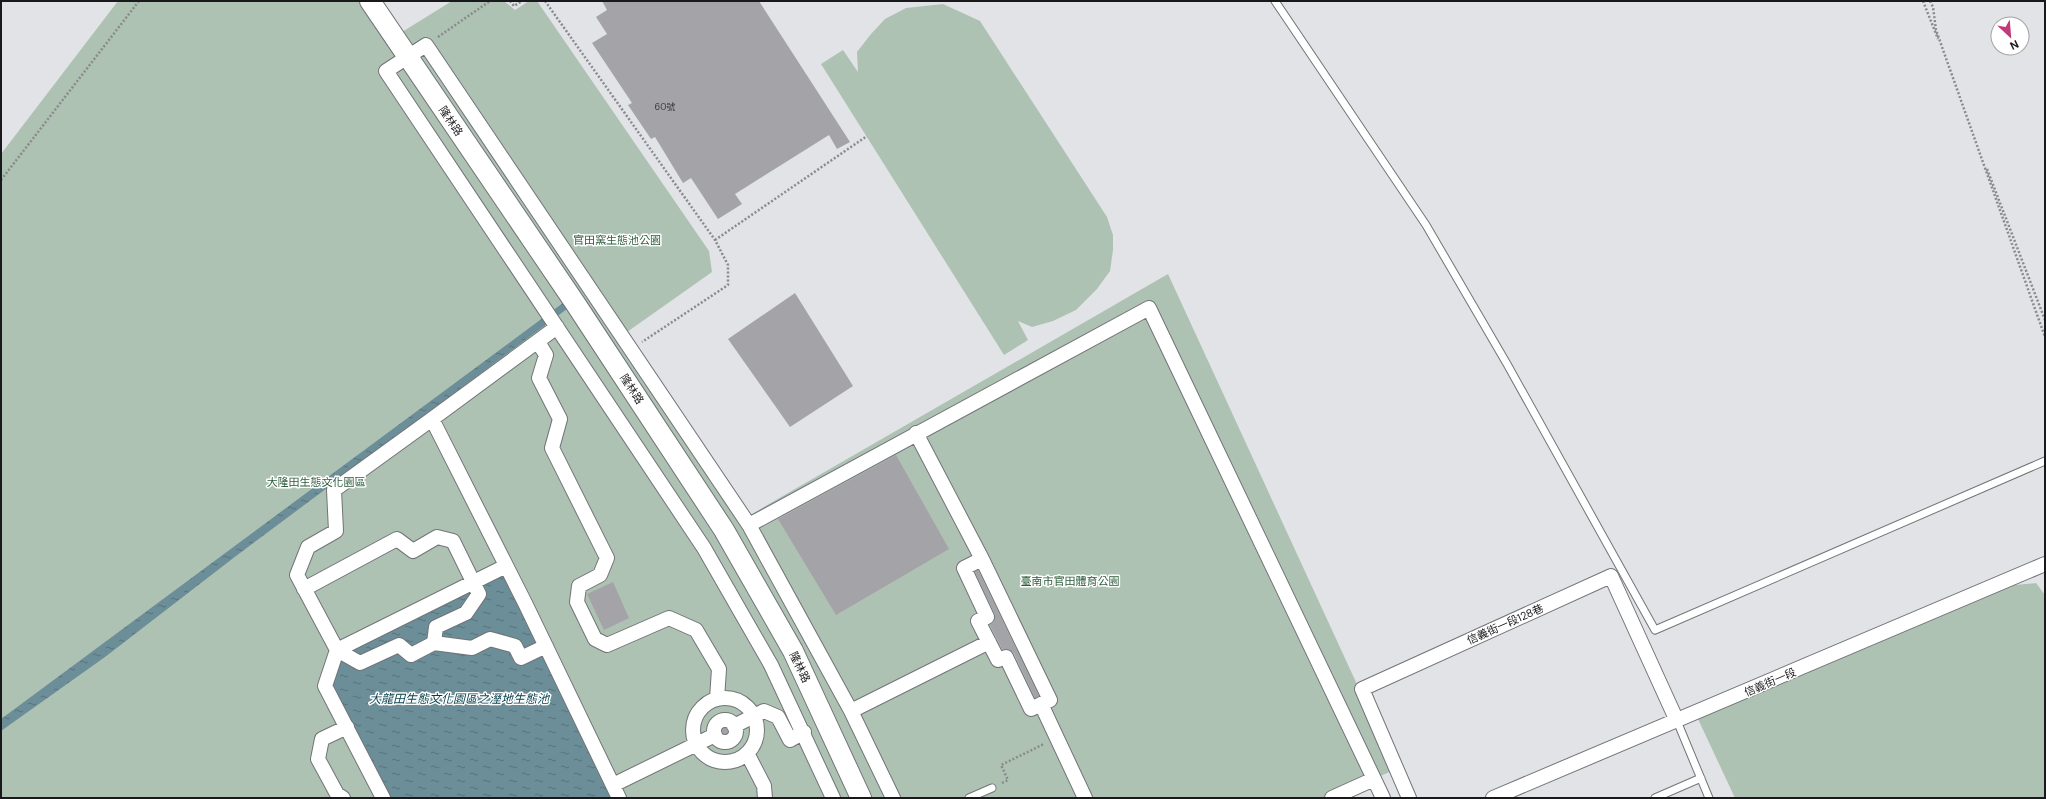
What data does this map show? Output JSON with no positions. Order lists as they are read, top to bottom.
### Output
{
  "streets": {
    "street": ["隆林路", "信義街一段128巷", "信義街一段"]
  },
  "crossings": [
    ["信義街一段128巷", "信義街一段"]
  ],
  "water": ["大龍田生態文化園區之溼地生態池"],
  "parks": ["官田窯生態池公園", "大隆田生態文化園區", "臺南市官田體育公園"],
  "house_numbers": ["60號"],
  "north": "bottom right"
}
